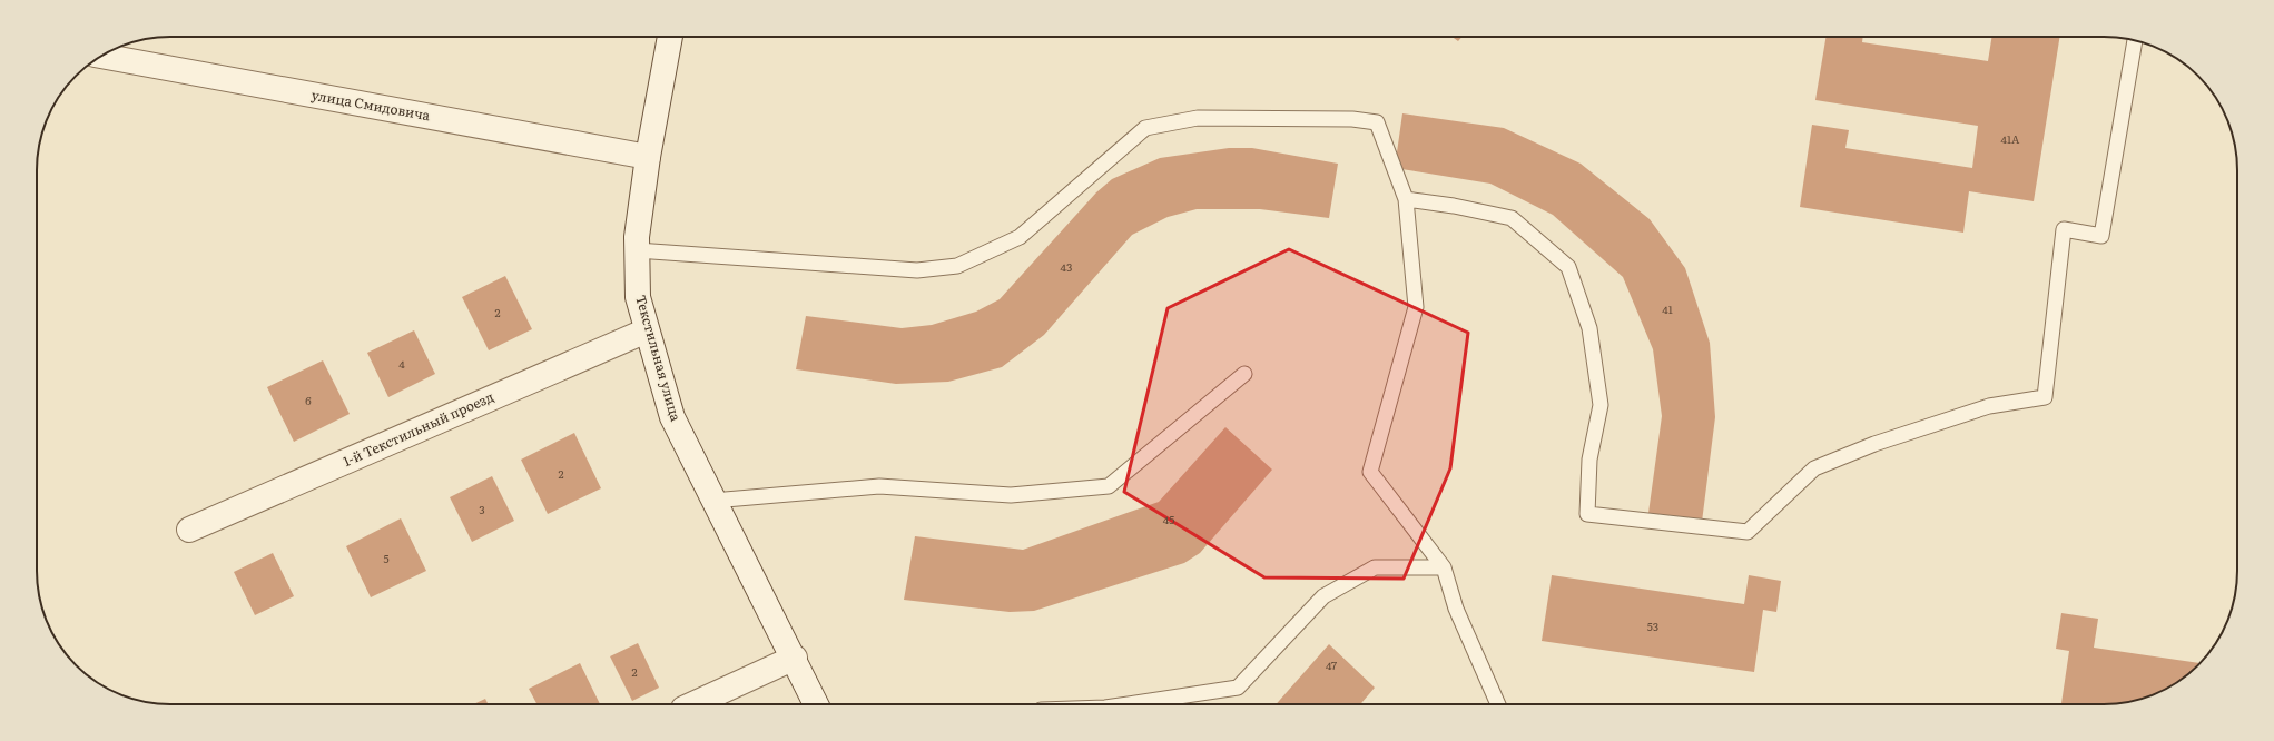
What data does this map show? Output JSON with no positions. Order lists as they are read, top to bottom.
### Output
{
  "streets": {
    "street": ["улица Смидовича", "Текстильная улица", "1-й Текстильный проезд"]
  },
  "crossings": [
    ["улица Смидовича", "Текстильная улица"],
    ["Текстильная улица", "1-й Текстильный проезд"]
  ],
  "house_numbers": [
    "41А",
    "43",
    "41",
    "2",
    "4",
    "6",
    "2",
    "3",
    "45",
    "5",
    "53",
    "47",
    "2"
  ]
}
